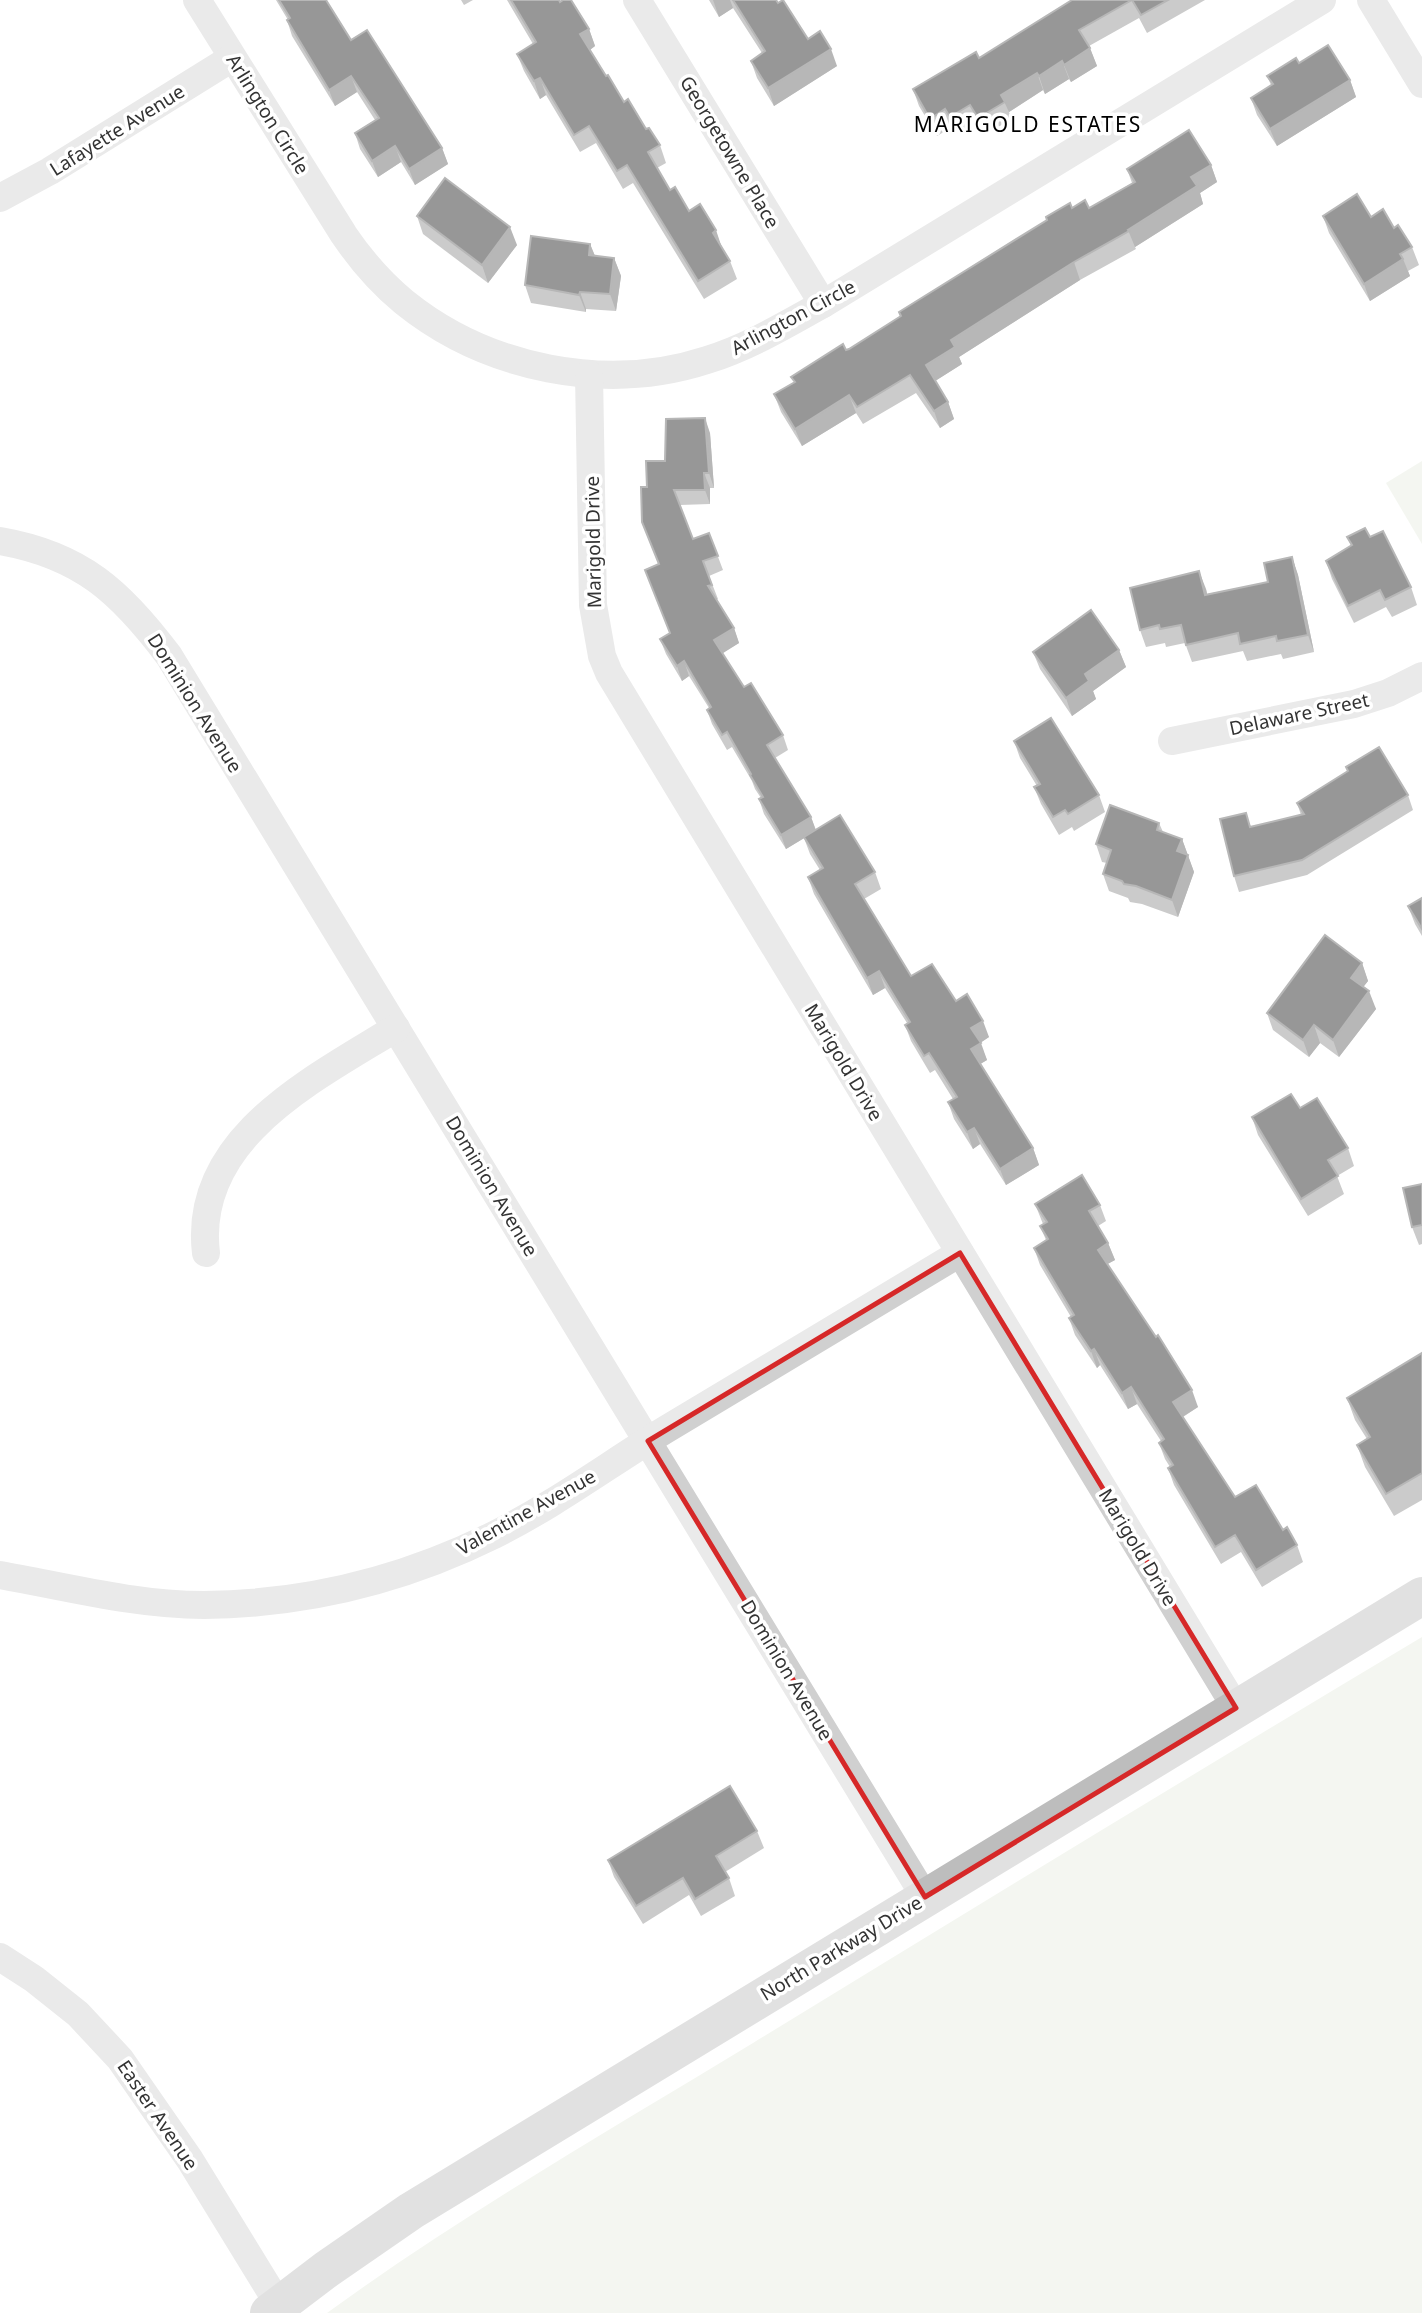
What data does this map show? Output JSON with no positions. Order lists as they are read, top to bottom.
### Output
{
  "streets": {
    "main road": ["North Parkway Drive"],
    "street": [
      "Arlington Circle",
      "Lafayette Avenue",
      "Georgetowne Place",
      "Marigold Drive",
      "Dominion Avenue",
      "Delaware Street",
      "Valentine Avenue",
      "Easter Avenue"
    ]
  },
  "crossings": [
    ["Arlington Circle", "Lafayette Avenue"],
    ["Arlington Circle", "Georgetowne Place"],
    ["Arlington Circle", "Marigold Drive"],
    ["Marigold Drive", "Valentine Avenue"],
    ["Marigold Drive", "North Parkway Drive"],
    ["Dominion Avenue", "Valentine Avenue"],
    ["Dominion Avenue", "North Parkway Drive"],
    ["North Parkway Drive", "Easter Avenue"]
  ],
  "districts": ["MARIGOLD ESTATES"]
}
